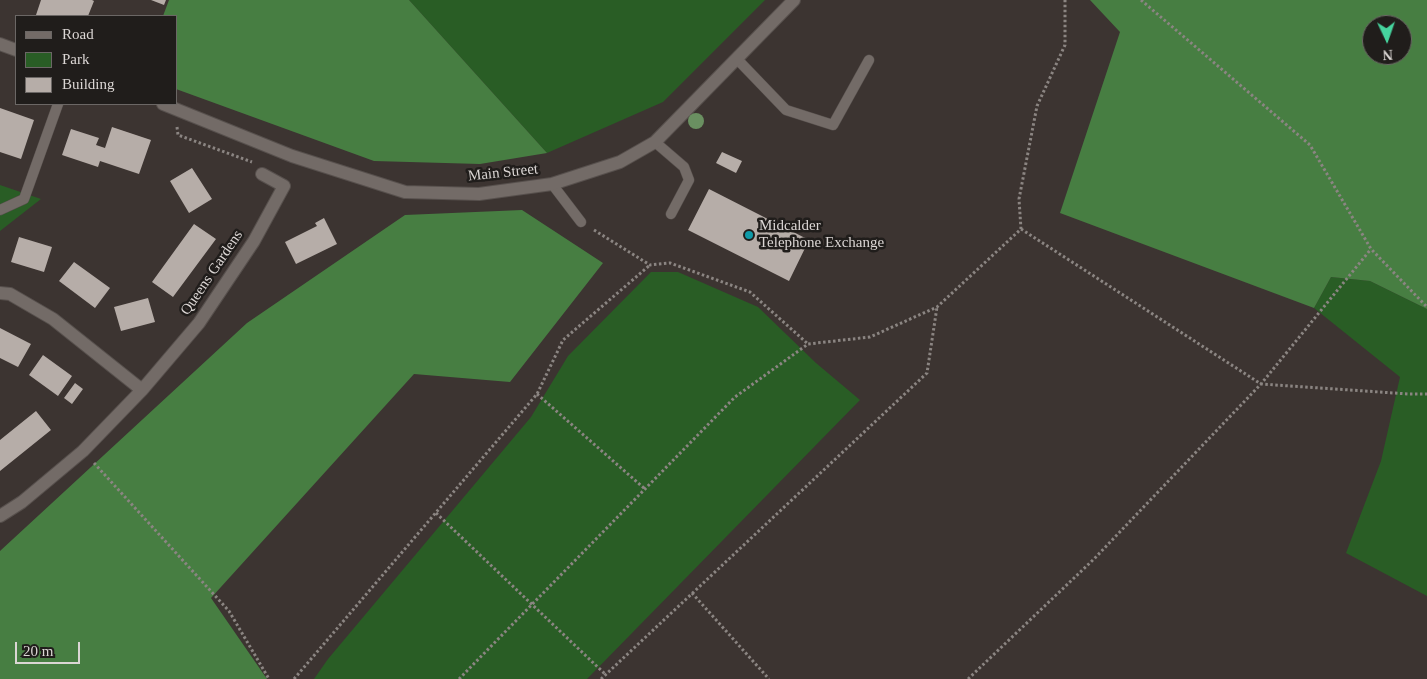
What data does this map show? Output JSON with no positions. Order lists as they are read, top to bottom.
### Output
{
  "streets": {
    "main road": ["Main Street", "Queens Gardens"]
  },
  "places": ["Midcalder Telephone Exchange"],
  "legend": ["Road", "Park", "Building"],
  "scale_bar": "20 m",
  "north": "bottom"
}
